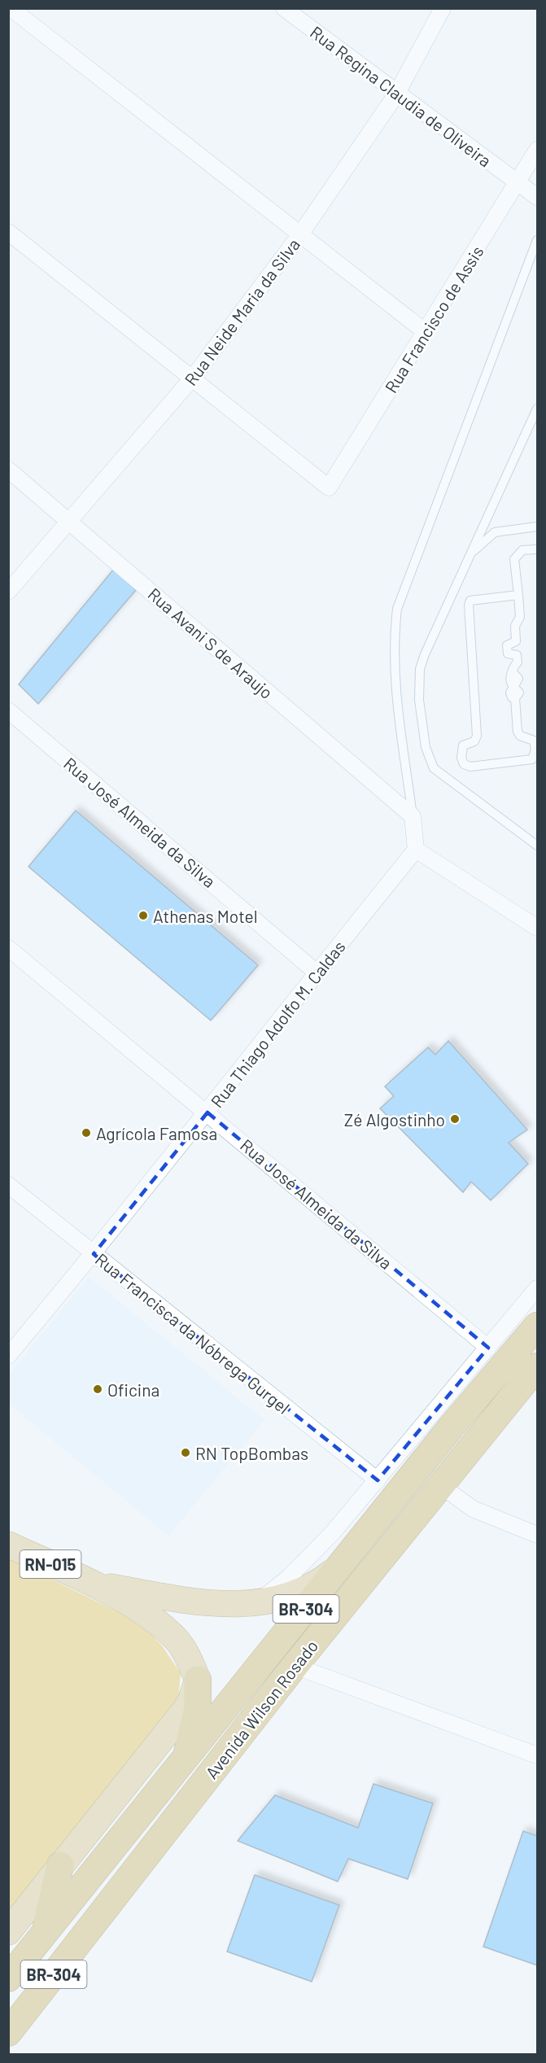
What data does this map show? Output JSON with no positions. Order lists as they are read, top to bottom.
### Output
{
  "streets": {
    "highway": ["BR-304", "Avenida Wilson Rosado"],
    "main road": ["RN-015"],
    "street": [
      "Rua Regina Claudia de Oliveira",
      "Rua Neide Maria da Silva",
      "Rua Francisco de Assis",
      "Rua Avani S de Araujo",
      "Rua José Almeida da Silva",
      "Rua Thiago Adolfo M. Caldas",
      "Rua Francisca da Nóbrega Gurgel"
    ]
  },
  "crossings": [
    ["Rua Regina Claudia de Oliveira", "Rua Neide Maria da Silva"],
    ["Rua Regina Claudia de Oliveira", "Rua Francisco de Assis"],
    ["Rua Neide Maria da Silva", "Rua Francisco de Assis"],
    ["Rua Neide Maria da Silva", "Rua Avani S de Araujo"],
    ["Rua José Almeida da Silva", "Rua Thiago Adolfo M. Caldas"],
    ["Rua Thiago Adolfo M. Caldas", "Rua Francisca da Nóbrega Gurgel"]
  ],
  "places": [
    "Athenas Motel",
    "Zé Algostinho",
    "Agrícola Famosa",
    "Oficina",
    "RN TopBombas"
  ]
}
